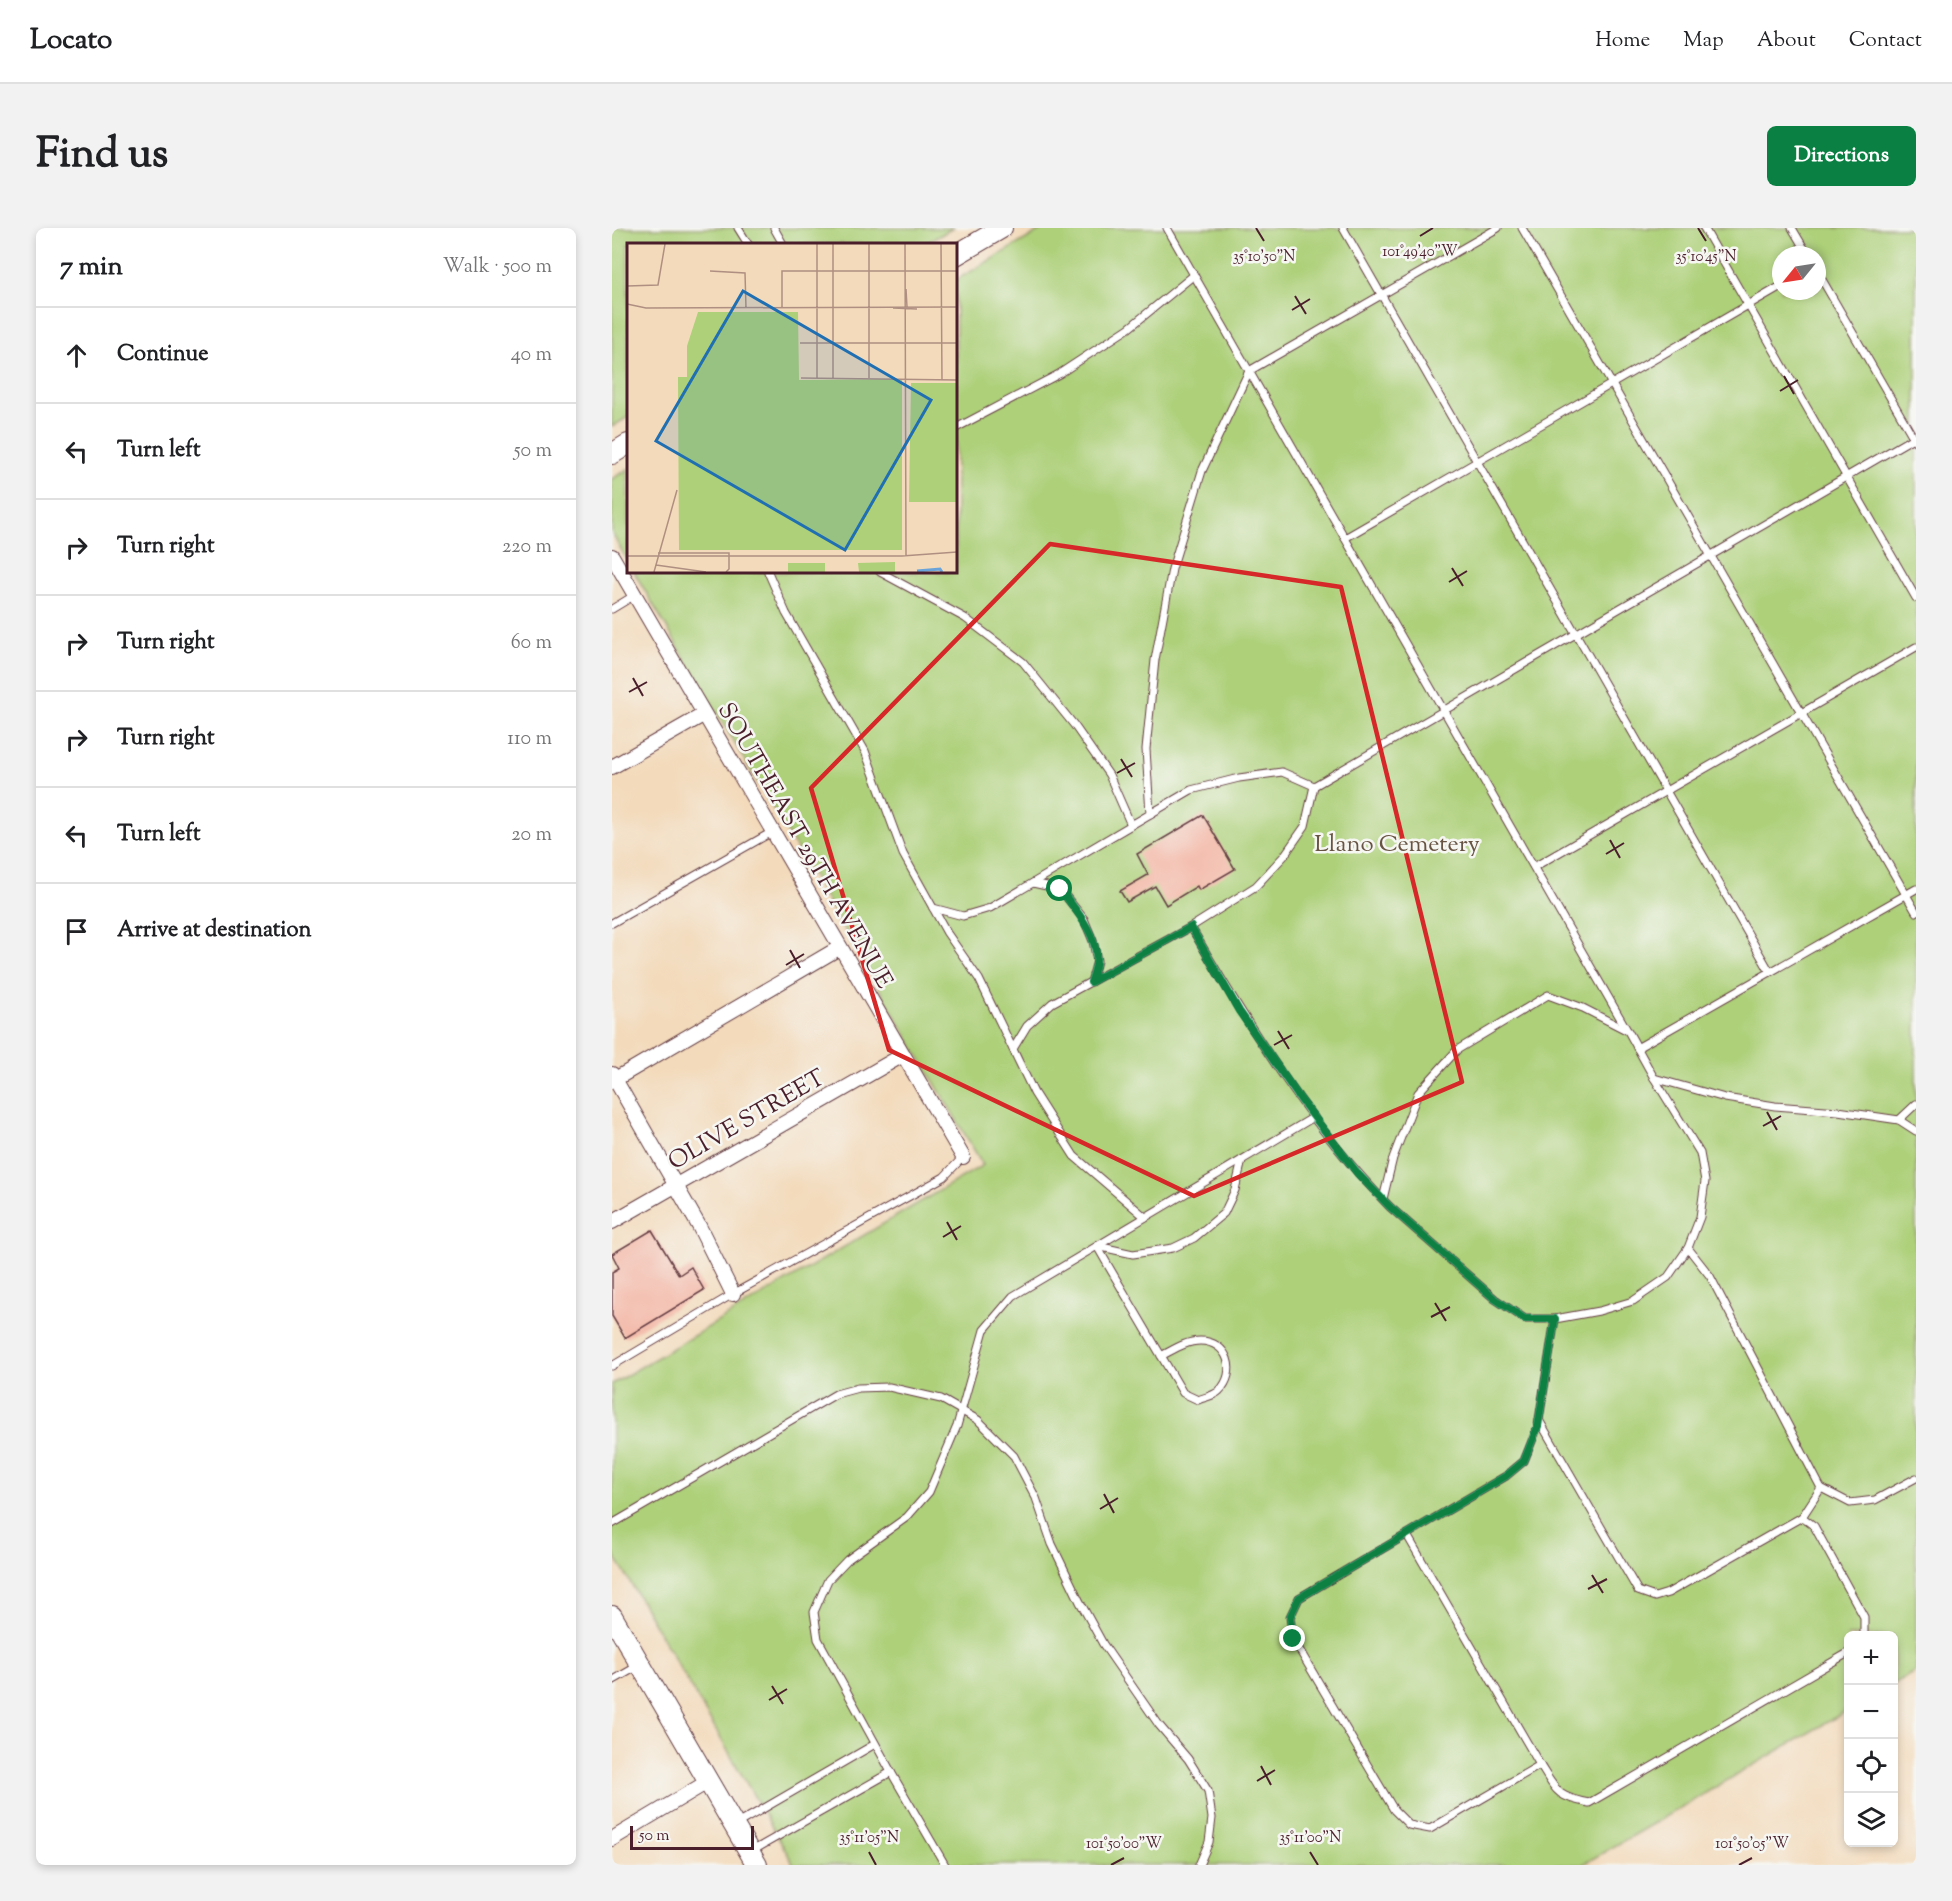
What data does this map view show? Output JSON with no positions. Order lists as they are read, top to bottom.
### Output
{
  "streets": {
    "street": ["SOUTHEAST 29TH AVENUE", "OLIVE STREET"]
  },
  "crossings": [
    ["SOUTHEAST 29TH AVENUE", "OLIVE STREET"]
  ],
  "parks": ["Llano Cemetery"],
  "scale_bar": "50 m",
  "north": "bottom left",
  "page": {
    "header": "Locato",
    "nav": [
      "Home",
      "Map",
      "About",
      "Contact"
    ],
    "title": "Find us",
    "buttons": "Directions",
    "heading": ["7 min", "Walk · 500 m"],
    "list": [
      ["Continue", "40 m"],
      ["Turn left", "50 m"],
      ["Turn right", "220 m"],
      ["Turn right", "60 m"],
      ["Turn right", "110 m"],
      ["Turn left", "20 m"],
      "Arrive at destination"
    ],
    "map_buttons": ["+", "−"],
    "scale": "50 m"
  },
  "coordinates": [
    "101°49'40\"W",
    "35°10'50\"N",
    "35°10'45\"N",
    "35°11'05\"N",
    "35°11'00\"N",
    "101°50'00\"W",
    "101°50'05\"W"
  ]
}
